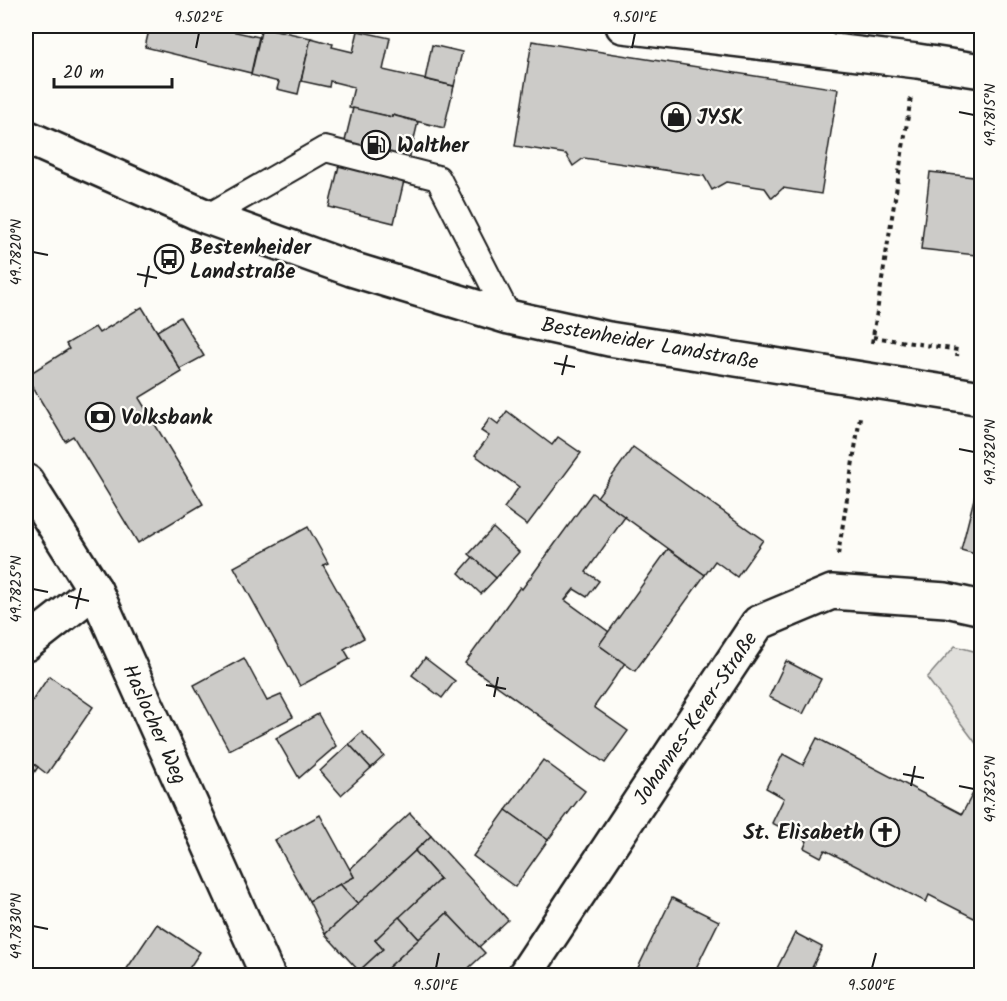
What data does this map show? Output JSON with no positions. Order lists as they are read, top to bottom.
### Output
{
  "streets": {
    "street": ["Bestenheider Landstraße", "Johannes-Kerer-Straße", "Haslocher Weg"]
  },
  "places": {
    "shop": ["JYSK"],
    "fuel station": ["Walther"],
    "bus stop": ["Bestenheider Landstraße"],
    "bank": ["Volksbank"],
    "church": ["St. Elisabeth"]
  },
  "scale_bar": "20 m",
  "coordinates": [
    "9.502°E",
    "9.501°E",
    "49.7815°N",
    "49.7820°N",
    "49.7825°N",
    "49.7830°N",
    "9.500°E"
  ]
}
